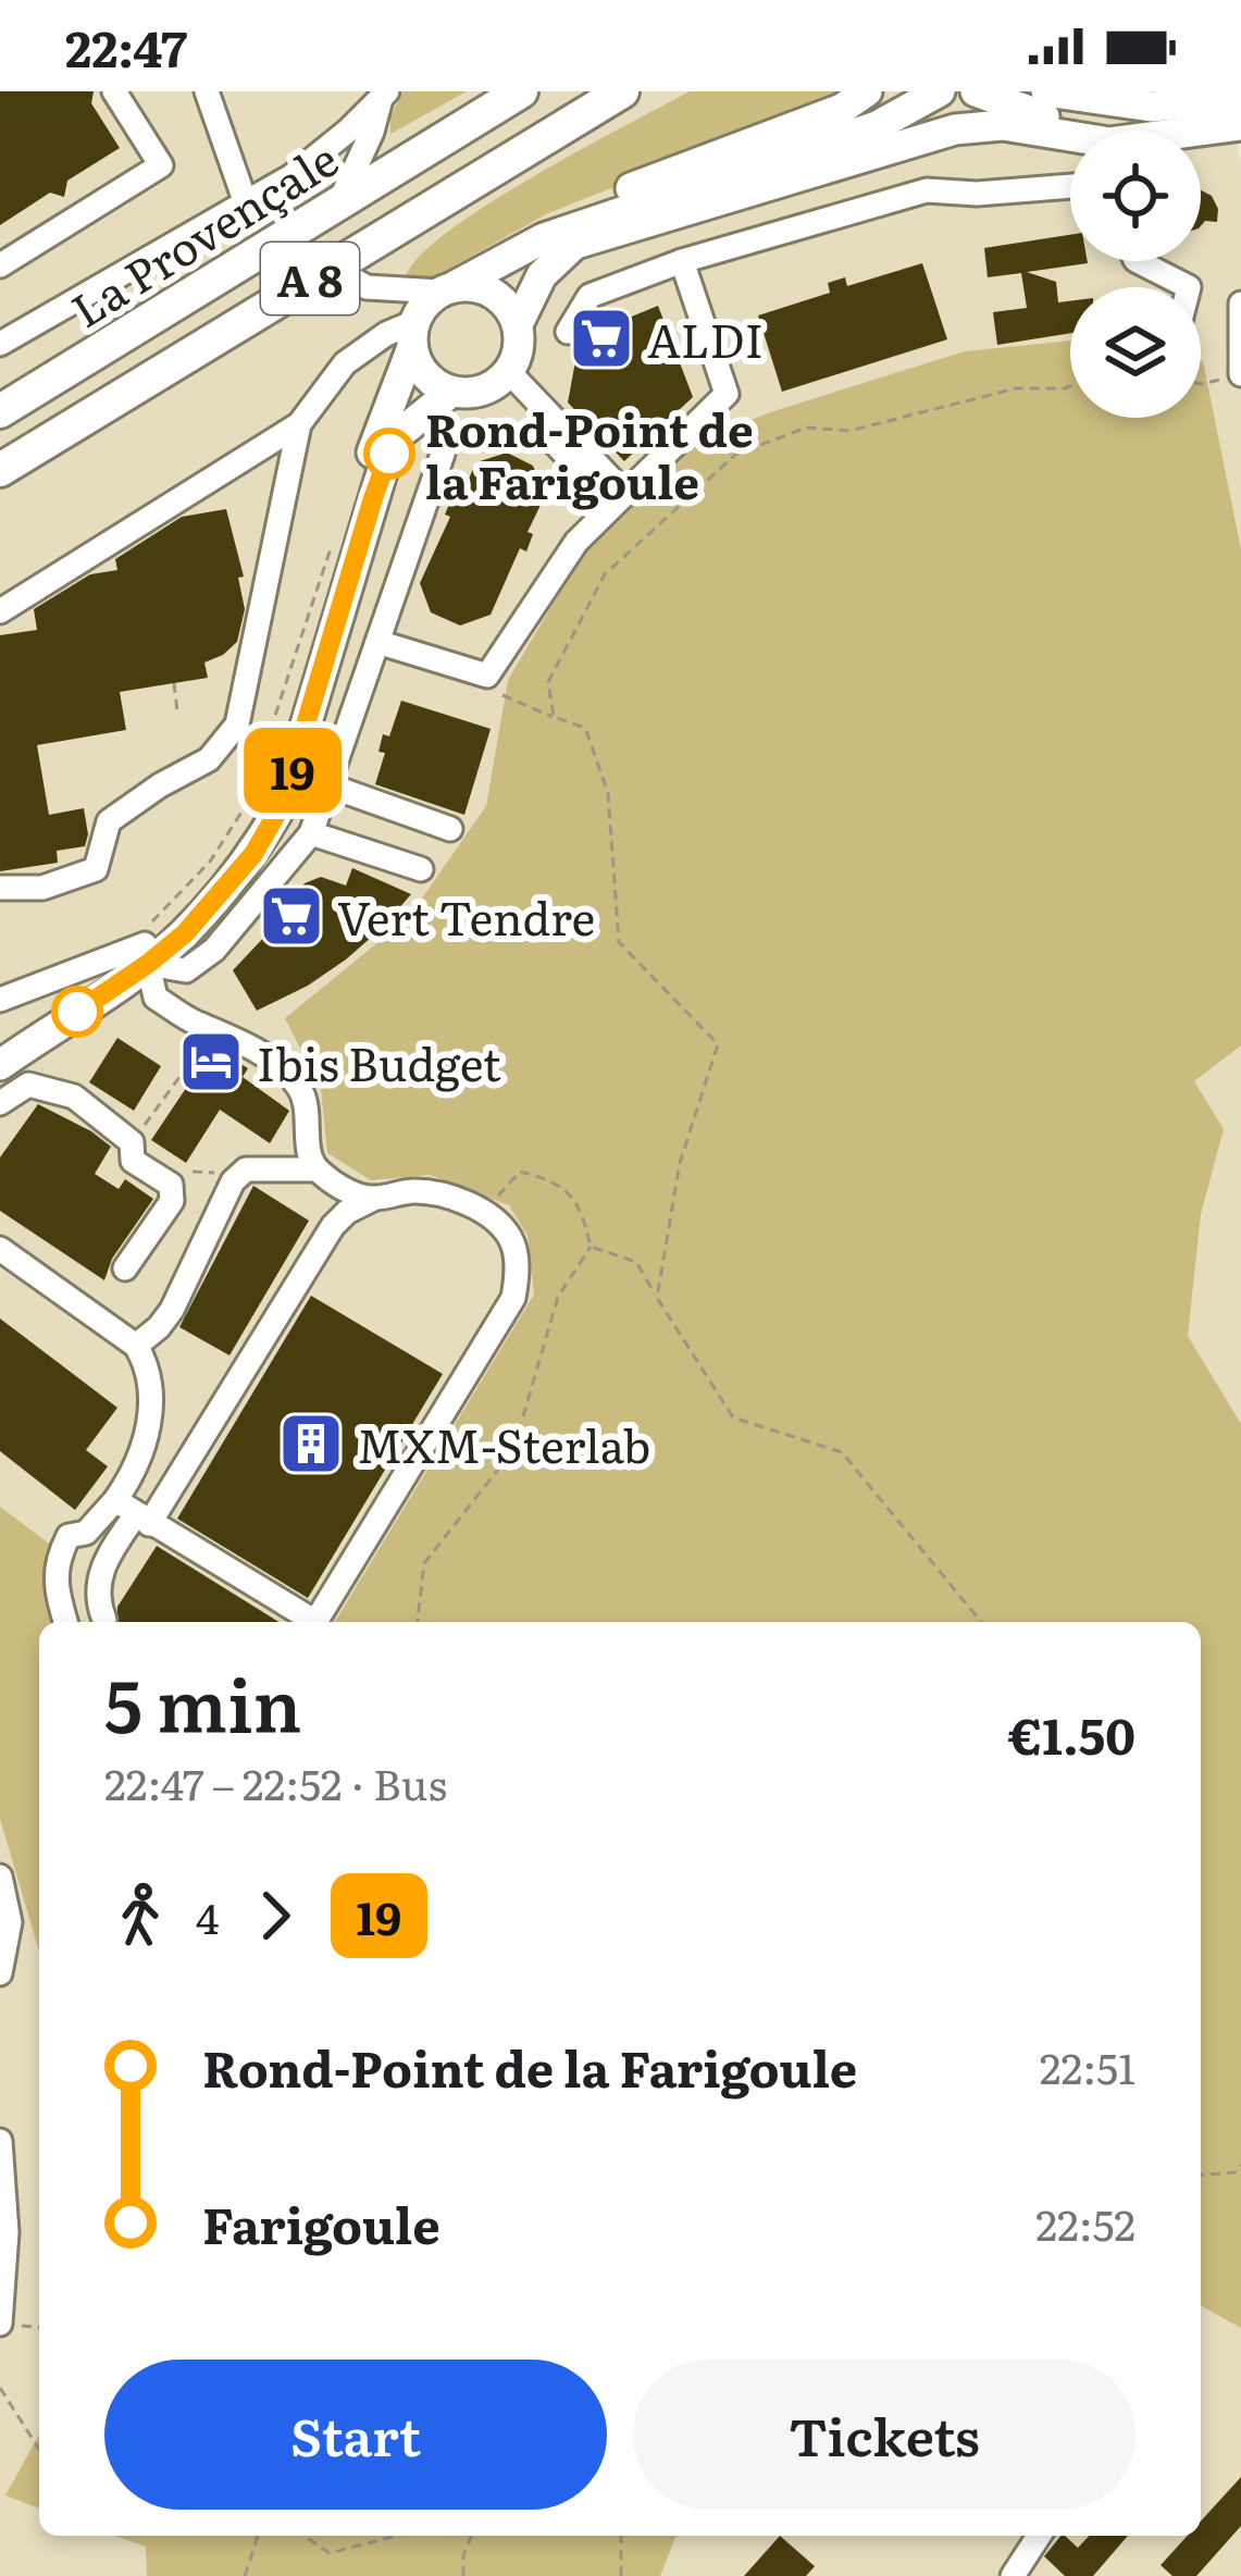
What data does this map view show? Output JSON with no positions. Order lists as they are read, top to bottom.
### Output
{
  "streets": {
    "highway": ["La Provençale", "A 8"]
  },
  "places": {
    "supermarket": ["ALDI", "Vert Tendre"],
    "other": ["Rond-Point de la Farigoule"],
    "hotel": ["Ibis Budget"],
    "building": ["MXM-Sterlab"]
  },
  "lines": ["bus line 19"],
  "page": {
    "status": "22:47",
    "on_map": "19",
    "heading": ["5 min", "22:47 – 22:52 · Bus", "€1.50"],
    "legs": ["4", "19"],
    "list": [
      {
        "name": "Rond-Point de la Farigoule",
        "value": "22:51"
      },
      {
        "name": "Farigoule",
        "value": "22:52"
      }
    ],
    "buttons": ["Start", "Tickets"]
  }
}
